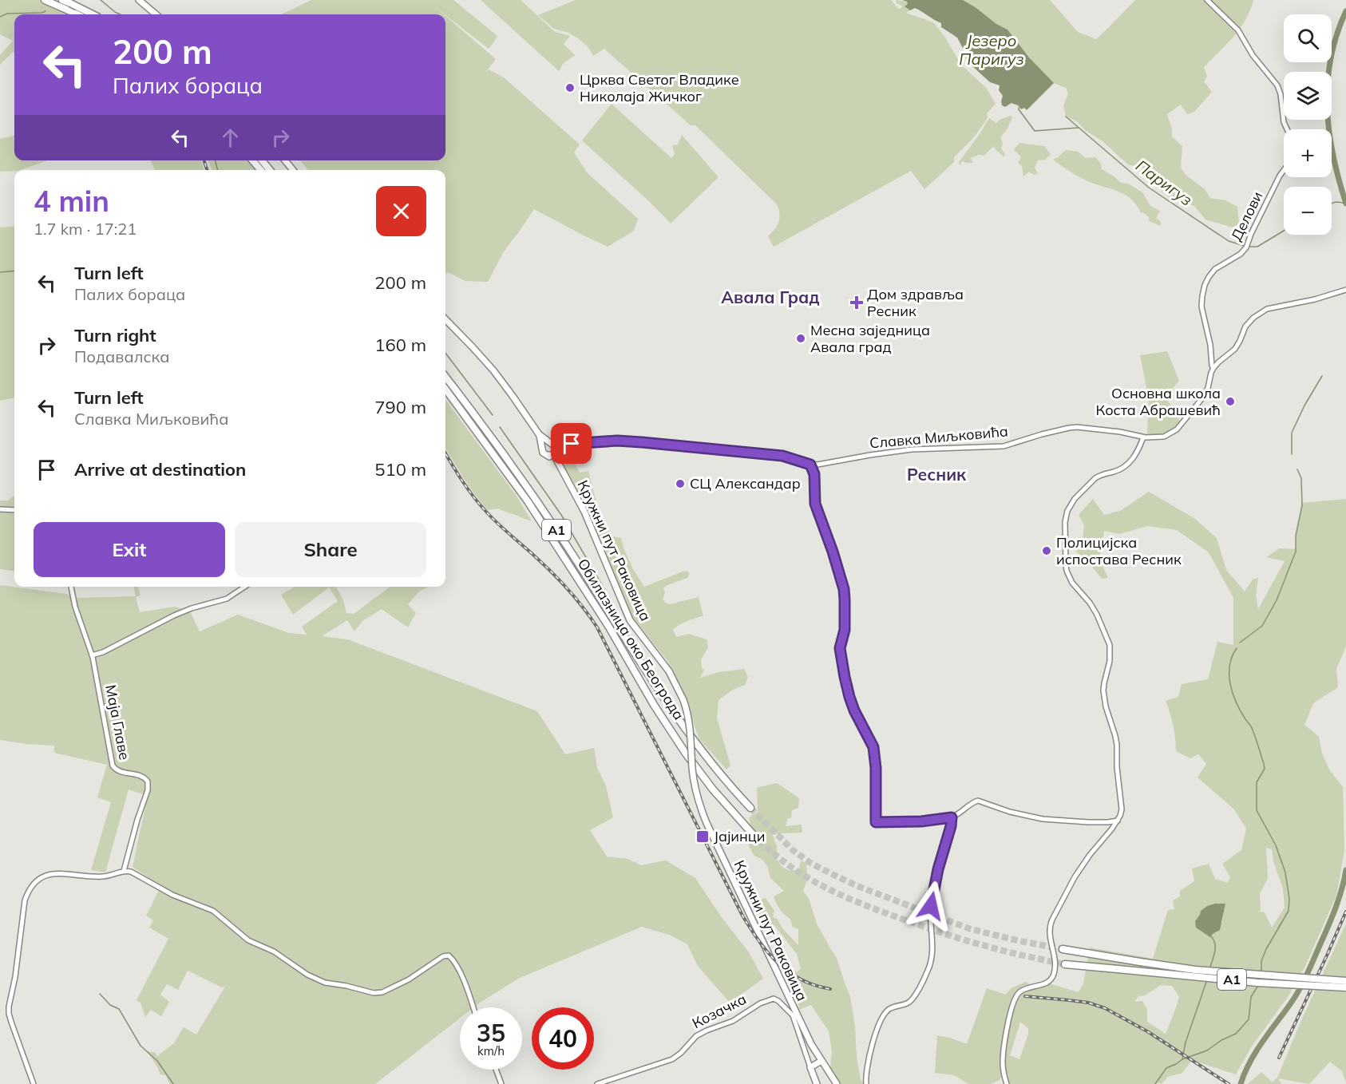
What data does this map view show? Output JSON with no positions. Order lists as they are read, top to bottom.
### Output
{
  "streets": {
    "highway": ["A1", "Обилазница око Београда"],
    "main road": ["Кружни пут Раковица"],
    "street": [
      "Делови",
      "Славка Миљковића",
      "Маја Главе",
      "Козачка"
    ]
  },
  "crossings": [
    ["Делови", "Славка Миљковића"],
    ["Славка Миљковића", "Кружни пут Раковица"]
  ],
  "districts": ["Авала Град", "Ресник"],
  "water": ["Језеро Паригуз", "Паригуз"],
  "places": {
    "other": [
      "Црква Светог Владике Николаја Жичког",
      "Месна заједница Авала град",
      "Основна школа Коста Абрашевић",
      "СЦ Александар",
      "Полицијска испостава Ресник"
    ],
    "health": ["Дом здравља Ресник"],
    "transit": ["Јајинци"]
  },
  "page": {
    "map_buttons": ["+", "−"],
    "turn": ["200 m", "Палих бораца"],
    "heading": ["4 min", "1.7 km · 17:21"],
    "list": [
      {
        "name": "Turn left",
        "note": "Палих бораца",
        "value": "200 m"
      },
      {
        "name": "Turn right",
        "note": "Подавалска",
        "value": "160 m"
      },
      {
        "name": "Turn left",
        "note": "Славка Миљковића",
        "value": "790 m"
      },
      {
        "name": "Arrive at destination",
        "value": "510 m"
      }
    ],
    "buttons": ["Exit", "Share"],
    "speed": "35 km/h",
    "limit": "40"
  }
}
